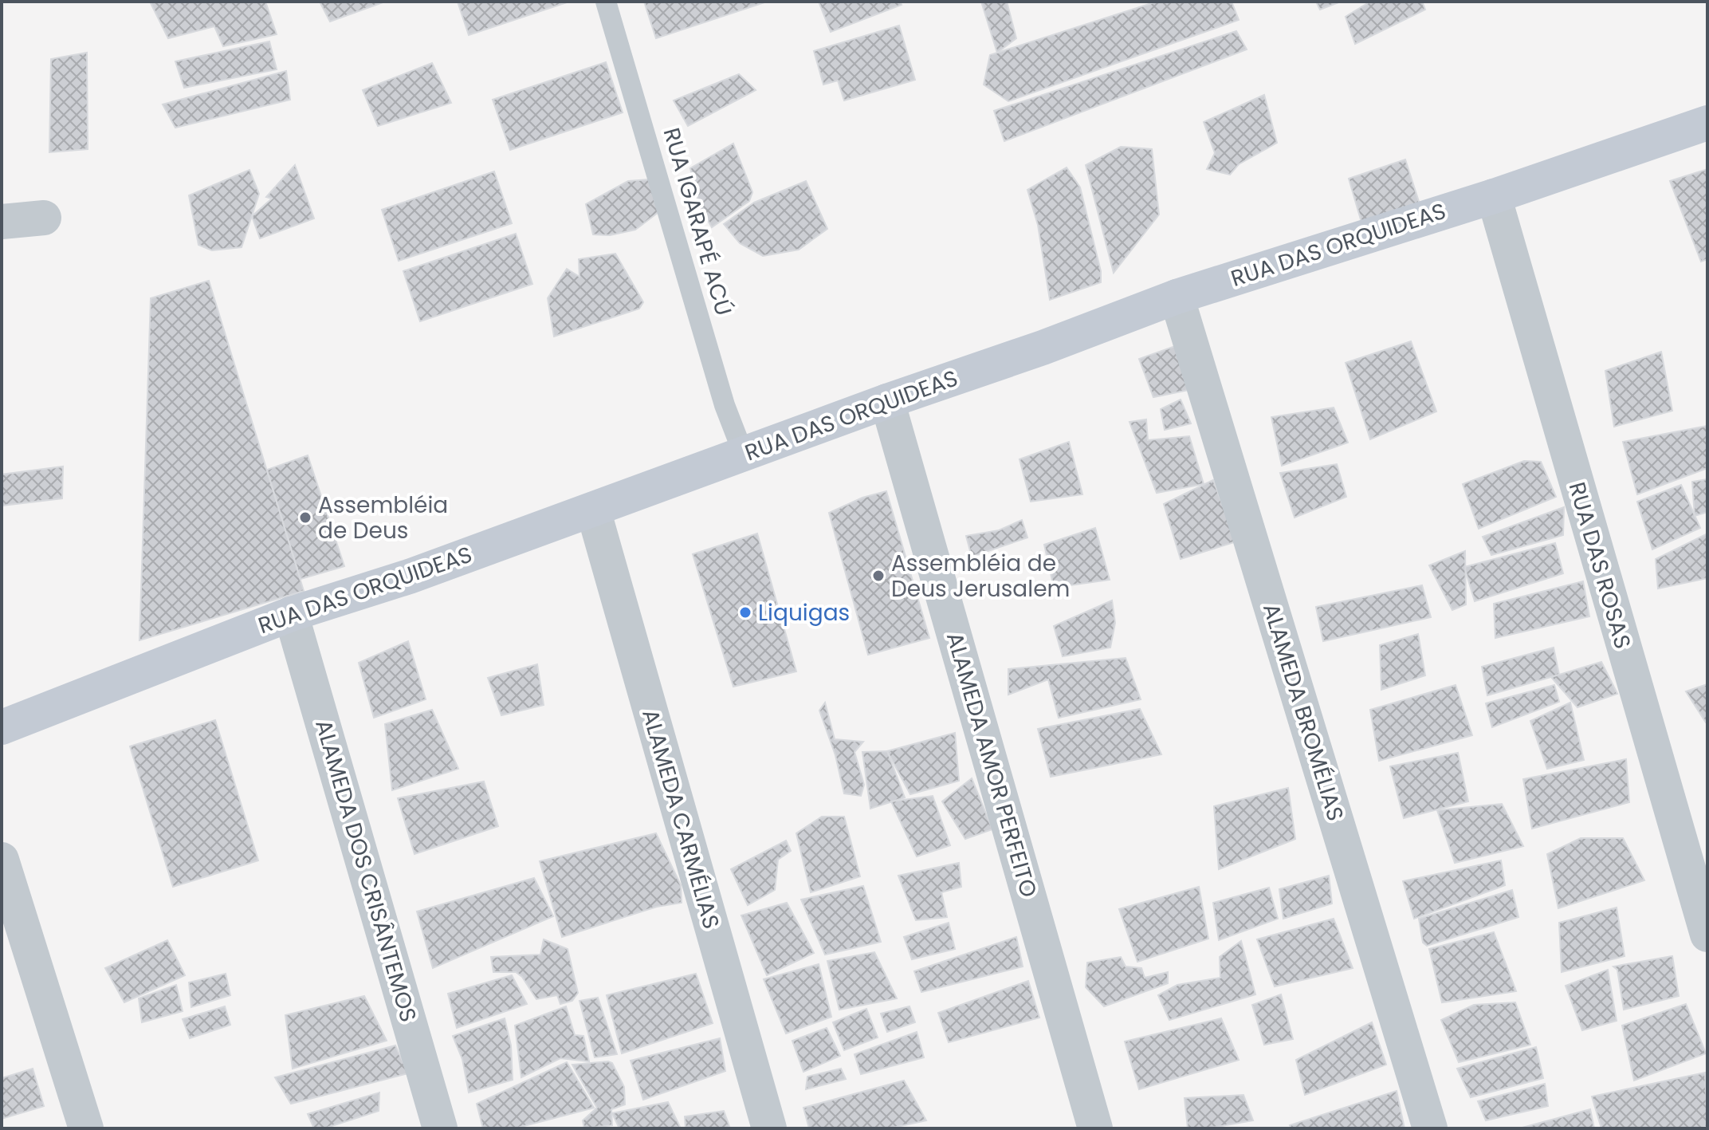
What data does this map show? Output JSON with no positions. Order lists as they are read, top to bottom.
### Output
{
  "streets": {
    "street": [
      "RUA DAS ORQUIDEAS",
      "RUA DAS ROSAS",
      "ALAMEDA BROMÉLIAS",
      "ALAMEDA AMOR PERFEITO",
      "ALAMEDA CARMÉLIAS",
      "ALAMEDA DOS CRISÂNTEMOS"
    ],
    "lane": ["RUA IGARAPÉ ACÚ"]
  },
  "crossings": [
    ["RUA IGARAPÉ ACÚ", "RUA DAS ORQUIDEAS"],
    ["RUA DAS ORQUIDEAS", "RUA DAS ROSAS"],
    ["RUA DAS ORQUIDEAS", "ALAMEDA BROMÉLIAS"],
    ["RUA DAS ORQUIDEAS", "ALAMEDA AMOR PERFEITO"],
    ["RUA DAS ORQUIDEAS", "ALAMEDA CARMÉLIAS"],
    ["RUA DAS ORQUIDEAS", "ALAMEDA DOS CRISÂNTEMOS"]
  ],
  "places": ["Assembléia de Deus", "Assembléia de Deus Jerusalem", "Liquigas"]
}
